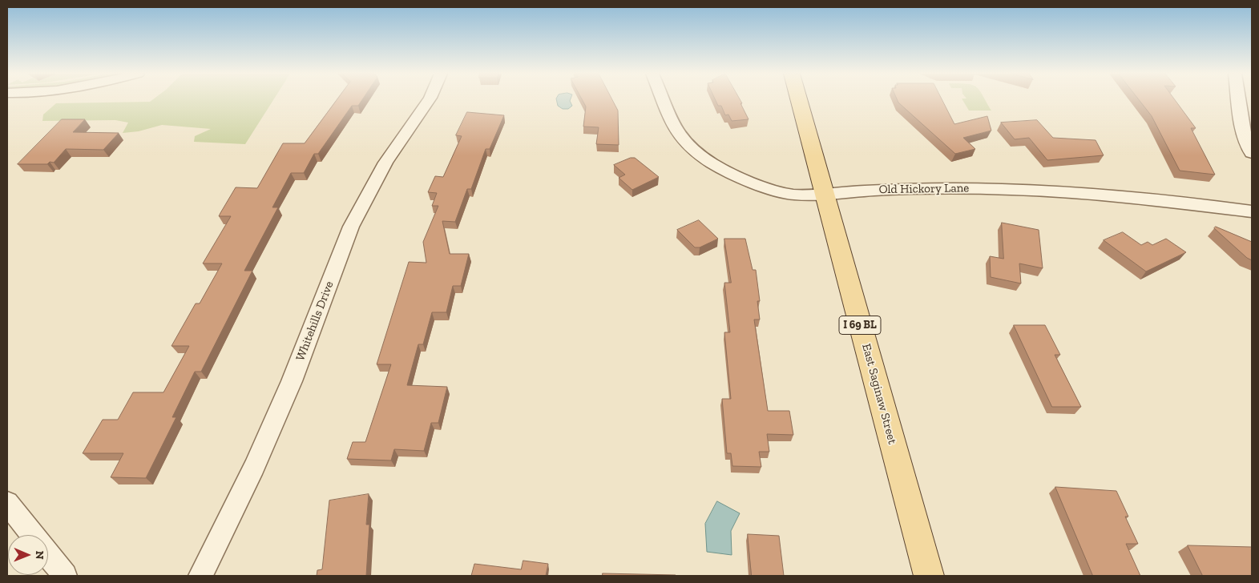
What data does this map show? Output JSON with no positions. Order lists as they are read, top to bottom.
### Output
{
  "streets": {
    "main road": ["I 69 BL", "East Saginaw Street"],
    "street": ["Old Hickory Lane", "Whitehills Drive"]
  },
  "crossings": [
    ["Old Hickory Lane", "East Saginaw Street"]
  ],
  "north": "right"
}
